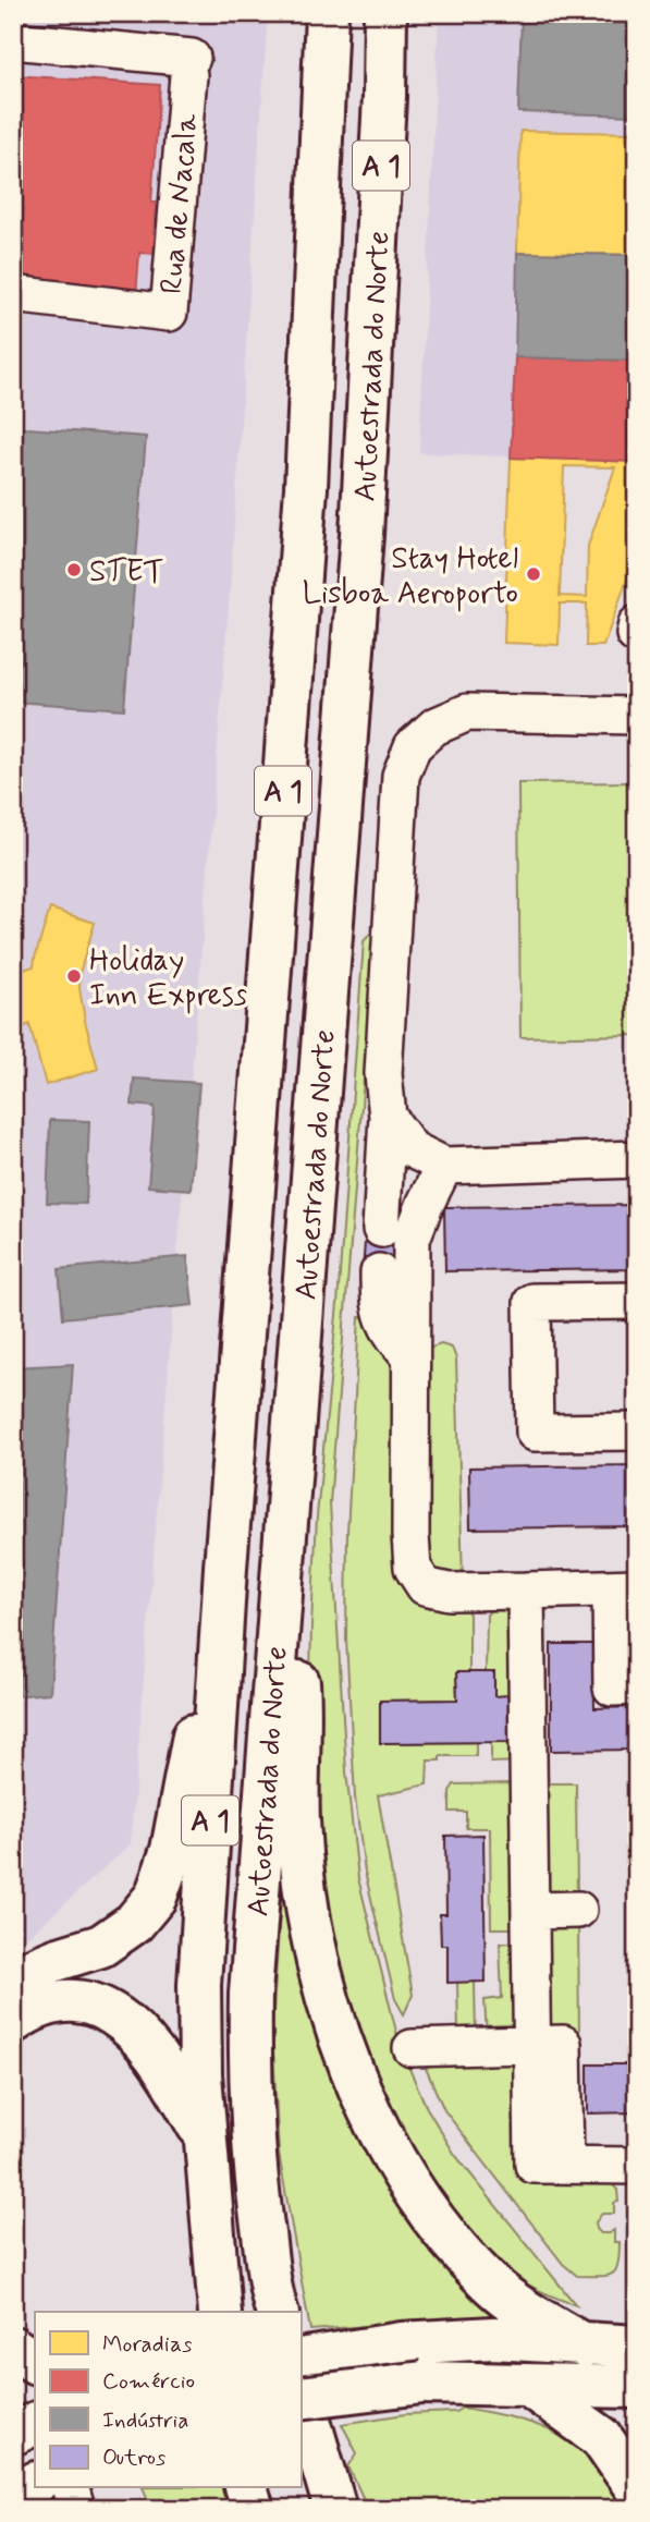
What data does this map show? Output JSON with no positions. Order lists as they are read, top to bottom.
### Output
{
  "streets": {
    "highway": ["A 1", "Autoestrada do Norte"],
    "street": ["Rua de Nacala"]
  },
  "places": ["STET", "Stay Hotel Lisboa Aeroporto", "Holiday Inn Express"],
  "legend": [
    "Moradias",
    "Comércio",
    "Indústria",
    "Outros"
  ]
}
